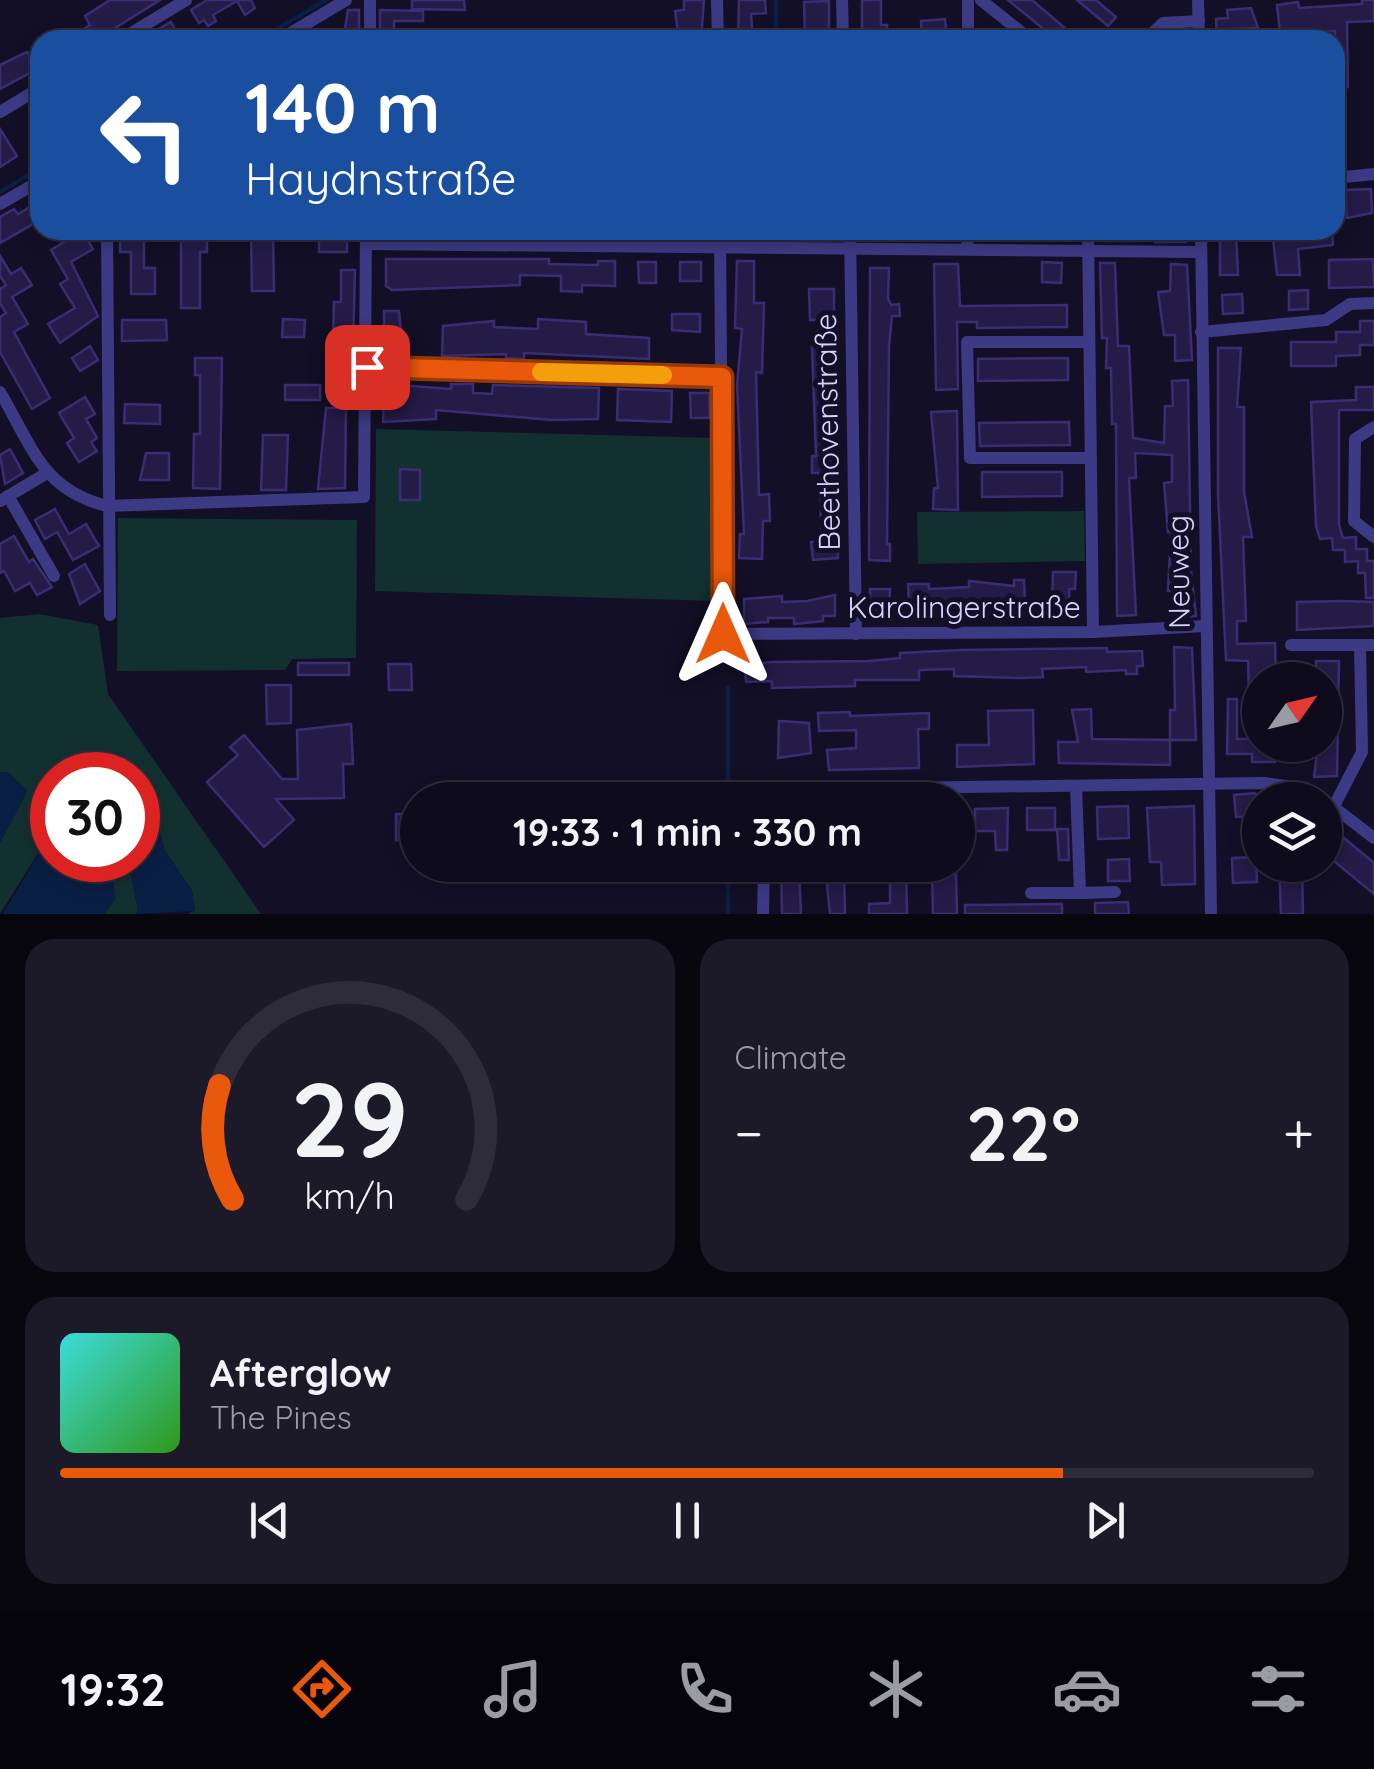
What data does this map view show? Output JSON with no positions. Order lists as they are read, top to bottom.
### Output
{
  "streets": {
    "street": ["Beethovenstraße", "Neuweg", "Karolingerstraße"]
  },
  "crossings": [
    ["Beethovenstraße", "Karolingerstraße"],
    ["Neuweg", "Karolingerstraße"]
  ],
  "north": "top right",
  "page": {
    "turn": ["140 m", "Haydnstraße"],
    "limit": "30",
    "trip": "19:33 · 1 min · 330 m",
    "tile": "Climate",
    "heat": ["−", "22°", "+"],
    "song": ["Afterglow", "The Pines"],
    "tabs": "19:32",
    "gauge": ["29", "km/h"]
  }
}
